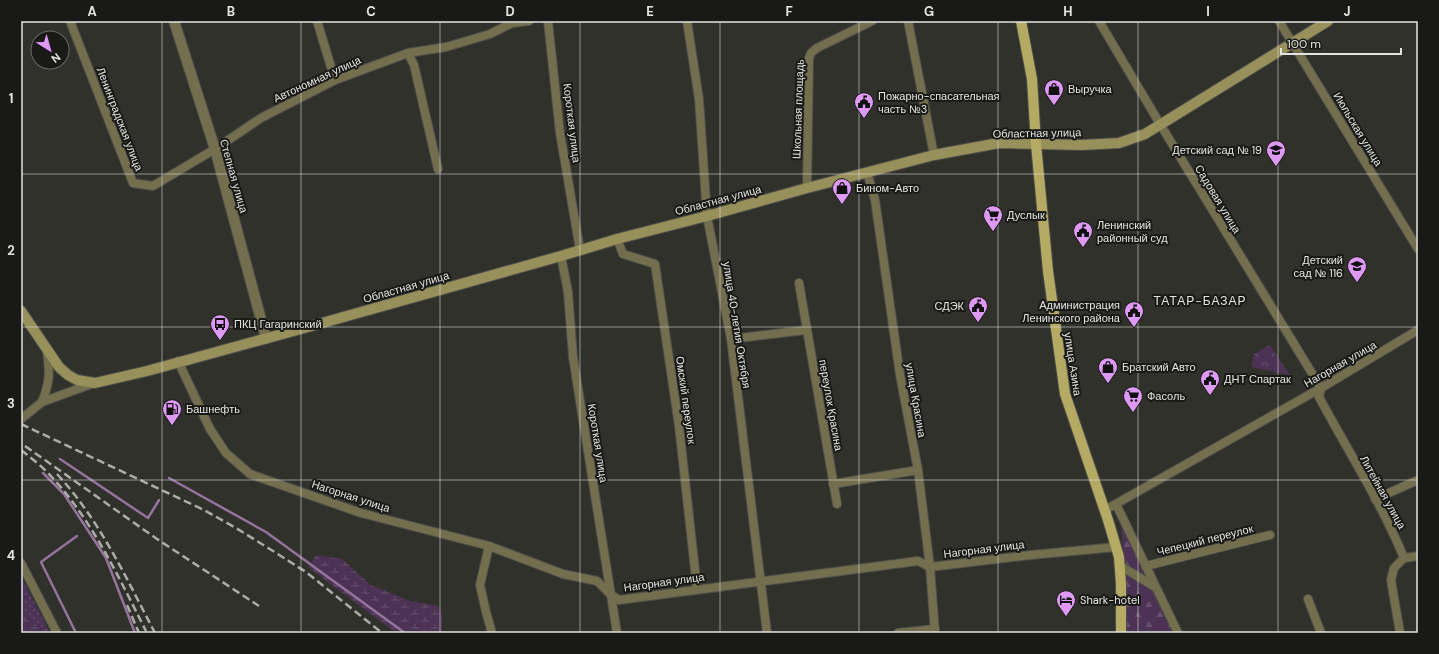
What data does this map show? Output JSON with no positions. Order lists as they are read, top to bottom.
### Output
{
  "streets": {
    "main road": ["Областная улица", "улица Азина"],
    "street": [
      "Автономная улица",
      "Школьная площадь",
      "Ленинградская улица",
      "Короткая улица",
      "Июльская улица",
      "Степная улица",
      "Садовая улица",
      "улица 40-летия Октября",
      "Нагорная улица",
      "Омский переулок",
      "улица Красина",
      "переулок Красина",
      "Литейная улица",
      "Чепецкий переулок"
    ]
  },
  "crossings": [
    ["Автономная улица", "Ленинградская улица"],
    ["Автономная улица", "Степная улица"],
    ["Школьная площадь", "Областная улица"],
    ["Ленинградская улица", "Степная улица"],
    ["Короткая улица", "Областная улица"],
    ["Короткая улица", "Нагорная улица"],
    ["Июльская улица", "Областная улица"],
    ["Областная улица", "Степная улица"],
    ["Областная улица", "Садовая улица"],
    ["Областная улица", "улица 40-летия Октября"],
    ["Областная улица", "улица Азина"],
    ["Областная улица", "Нагорная улица"],
    ["Областная улица", "Омский переулок"],
    ["Областная улица", "улица Красина"],
    ["Садовая улица", "Нагорная улица"],
    ["Садовая улица", "Литейная улица"],
    ["улица 40-летия Октября", "Нагорная улица"],
    ["улица Азина", "Нагорная улица"],
    ["Нагорная улица", "Омский переулок"],
    ["Нагорная улица", "улица Красина"],
    ["Нагорная улица", "Литейная улица"]
  ],
  "districts": ["ТАТАР-БАЗАР"],
  "places": {
    "shop": ["Выручка", "Бином-Авто", "Братский Авто"],
    "public building": [
      "Пожарно-спасательная часть №3",
      "Ленинский районный суд",
      "СДЭК",
      "Администрация Ленинского района",
      "ДНТ Спартак"
    ],
    "school or university": ["Детский сад № 19", "Детский сад № 116"],
    "supermarket": ["Дуслык", "Фасоль"],
    "bus stop": ["ПКЦ Гагаринский"],
    "fuel station": ["Башнефть"],
    "hotel": ["Shark-hotel"]
  },
  "scale_bar": "100 m",
  "north": "bottom right",
  "grid": {
    "columns": [
      "A",
      "B",
      "C",
      "D",
      "E",
      "F",
      "G",
      "H",
      "I",
      "J"
    ],
    "rows": [
      "1",
      "2",
      "3",
      "4"
    ]
  }
}
